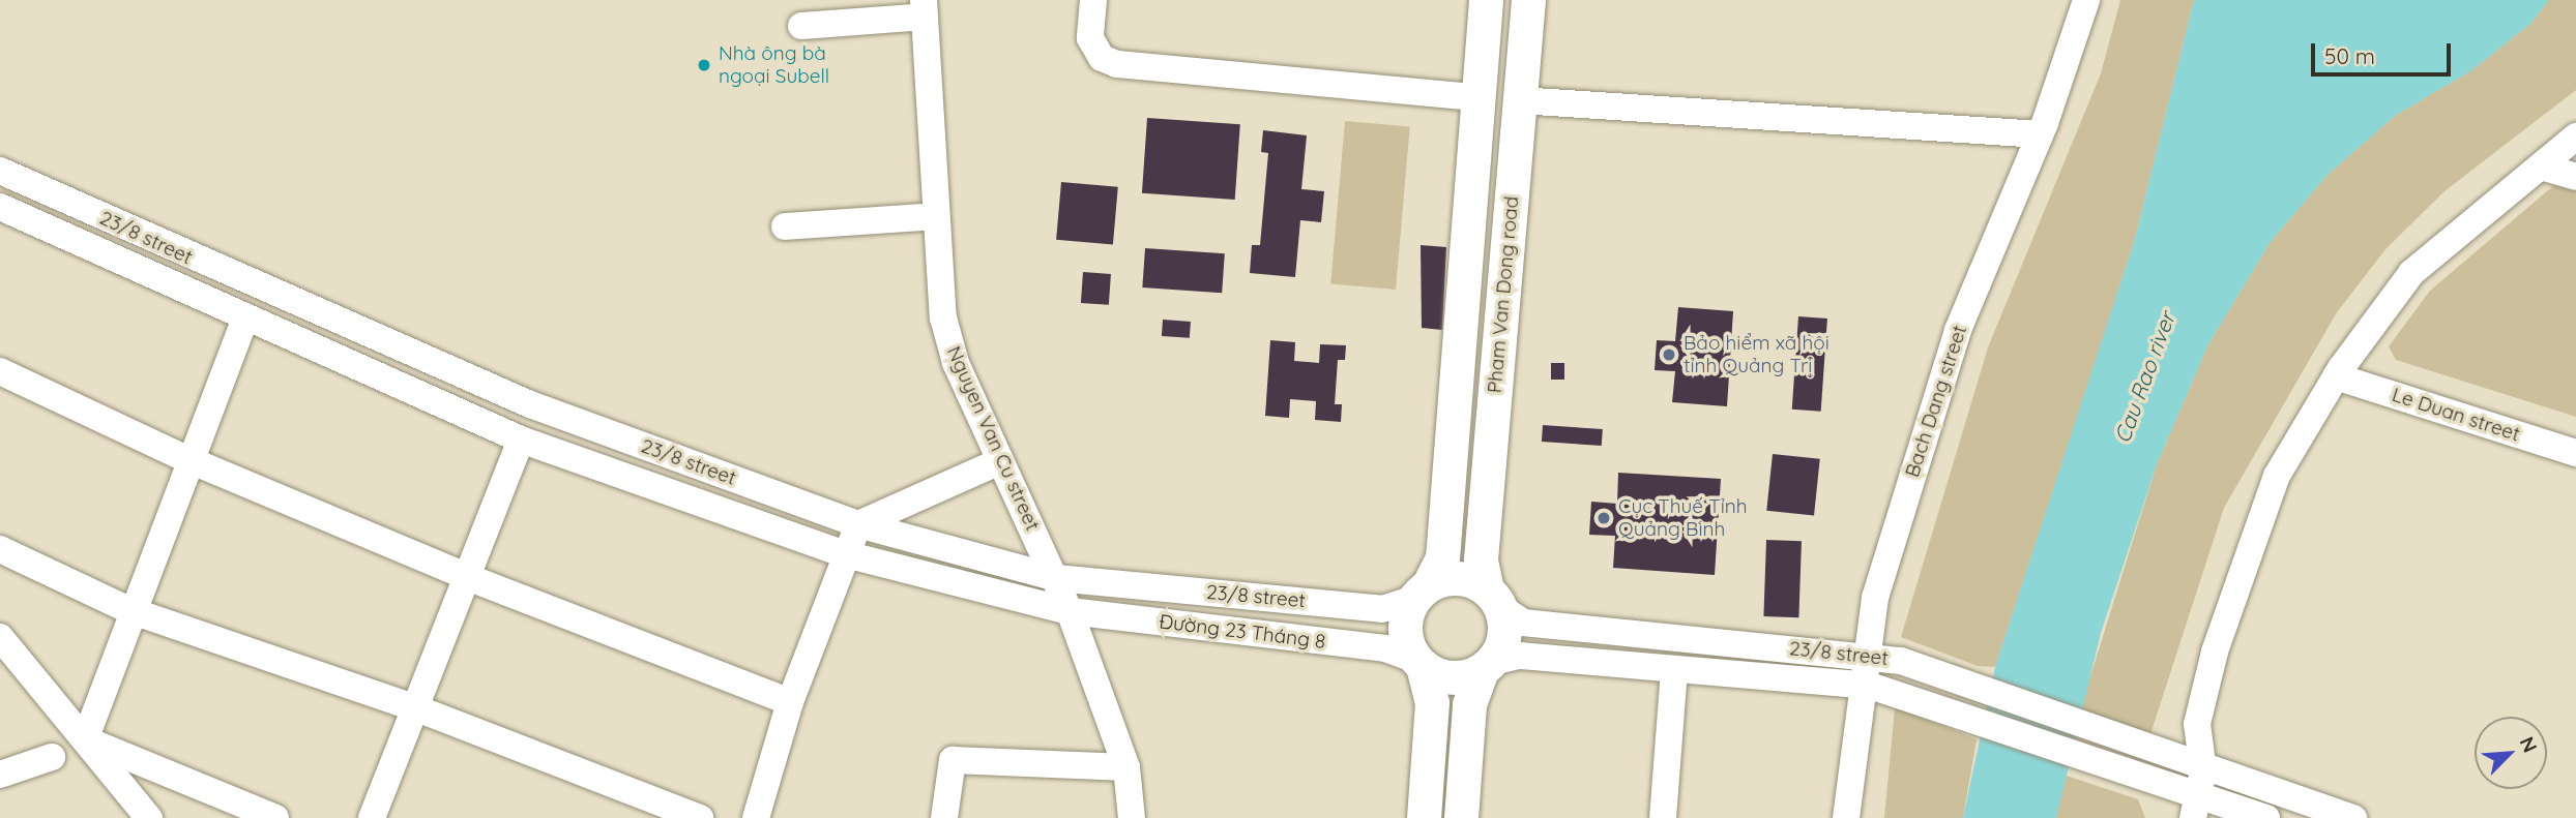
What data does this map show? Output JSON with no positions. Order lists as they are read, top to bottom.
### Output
{
  "streets": {
    "main road": ["Pham Van Dong road"],
    "street": [
      "23/8 street",
      "Bach Dang street",
      "Le Duan street",
      "Nguyen Van Cu street",
      "Đường 23 Tháng 8"
    ]
  },
  "crossings": [
    ["23/8 street", "Pham Van Dong road"],
    ["23/8 street", "Bach Dang street"],
    ["23/8 street", "Nguyen Van Cu street"],
    ["23/8 street", "Đường 23 Tháng 8"],
    ["Pham Van Dong road", "Đường 23 Tháng 8"],
    ["Nguyen Van Cu street", "Đường 23 Tháng 8"]
  ],
  "water": ["Cau Rao river"],
  "places": ["Nhà ông bà ngoại Subell", "Bảo hiểm xã hội tỉnh Quảng Trị", "Cục Thuế Tỉnh Quảng Bình"],
  "scale_bar": "50 m",
  "north": "top right"
}
